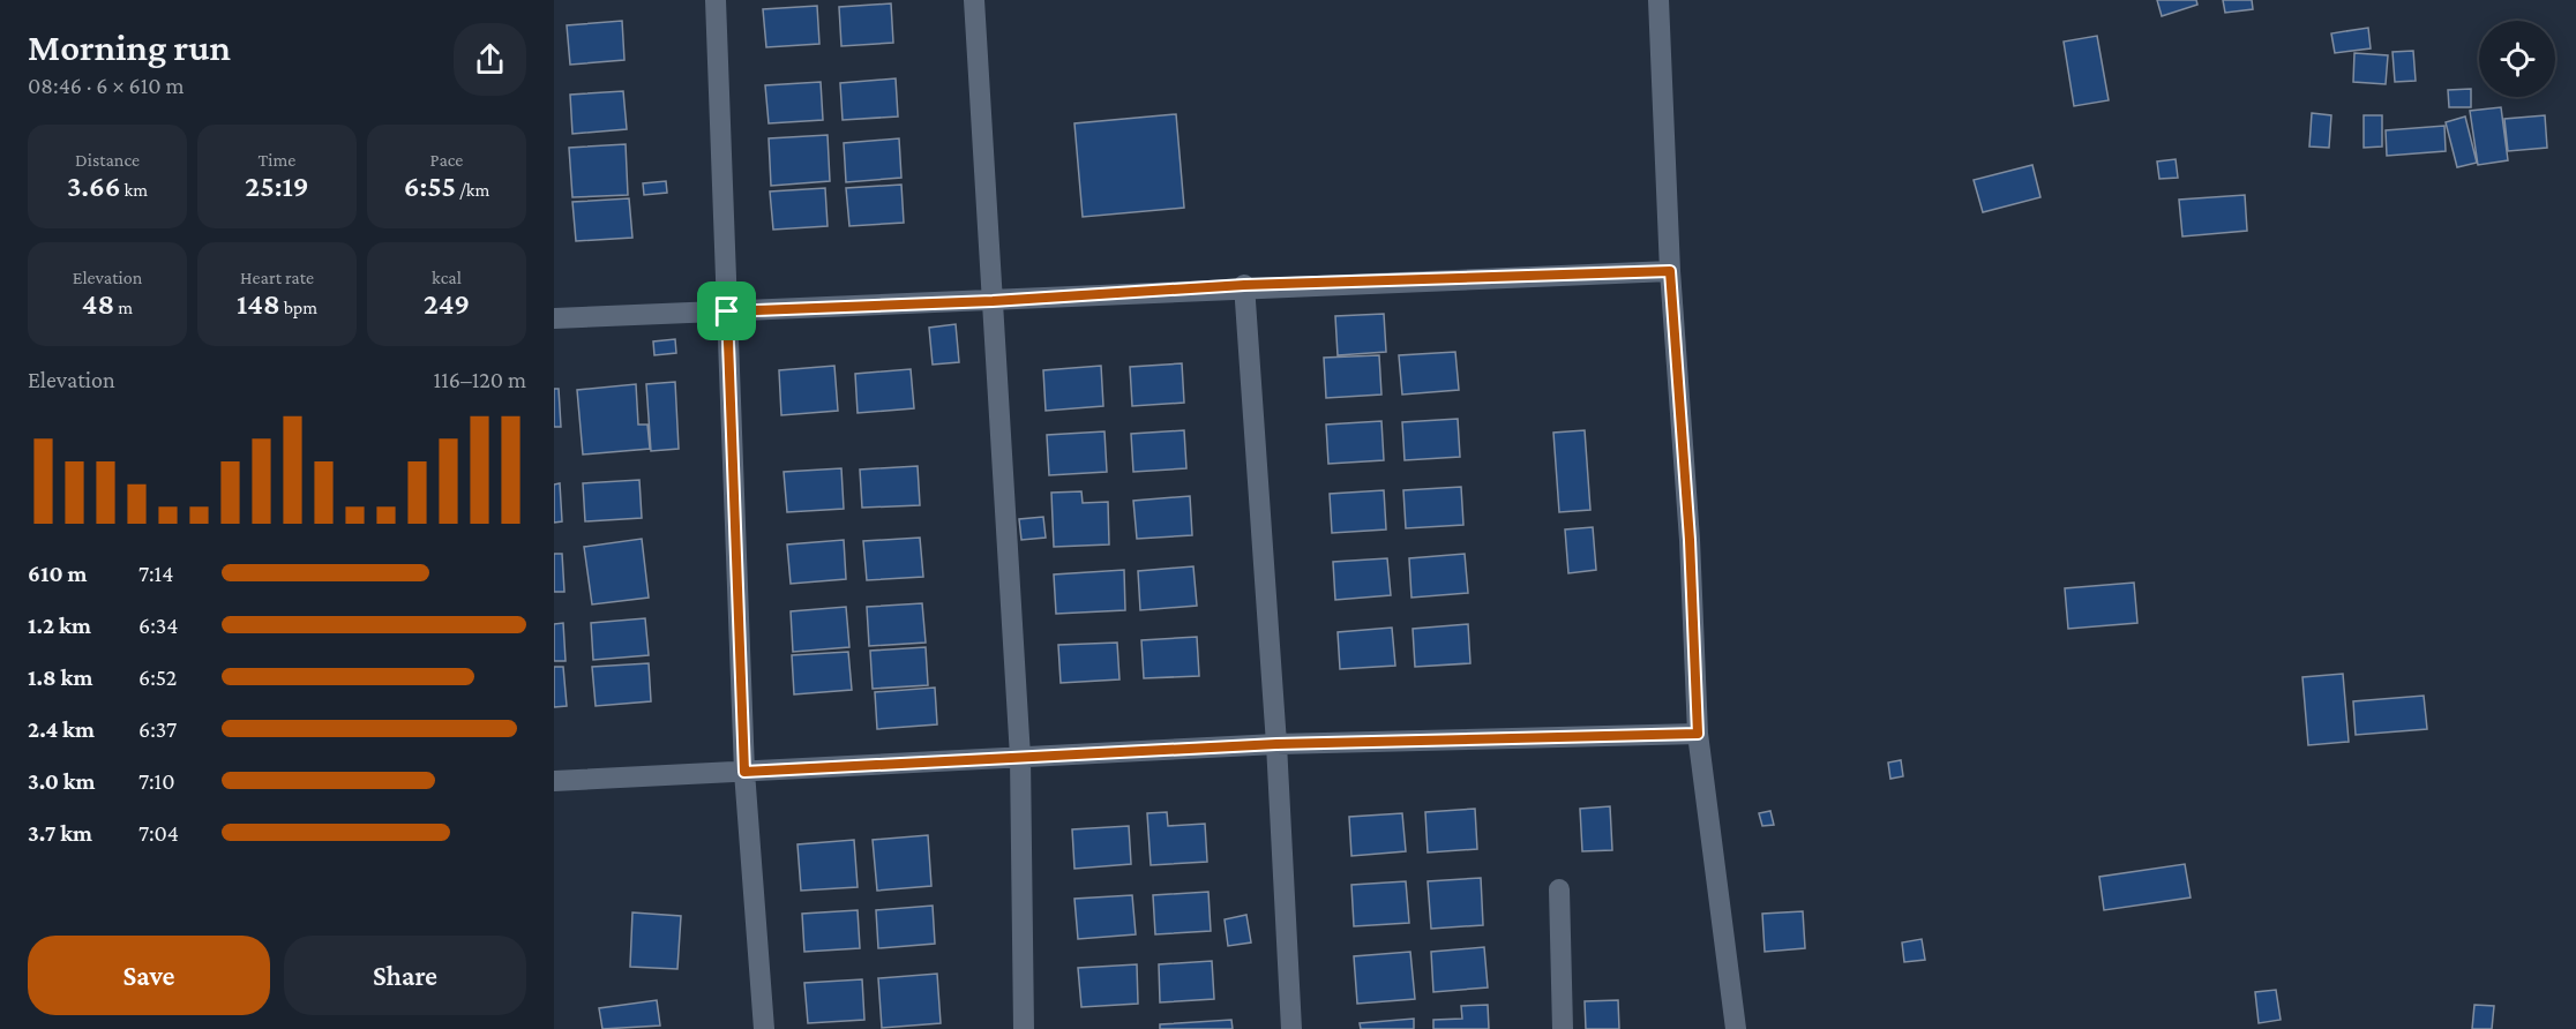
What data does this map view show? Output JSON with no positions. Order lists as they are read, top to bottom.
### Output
{
  "page": {
    "heading": ["Morning run", "08:46 · 6 × 610 m"],
    "stats": [
      ["Distance", "3.66 km"],
      ["Time", "25:19"],
      ["Pace", "6:55 /km"],
      ["Elevation", "48 m"],
      ["Heart rate", "148 bpm"],
      ["kcal", "249"]
    ],
    "chart": ["Elevation", "116–120 m"],
    "list": [
      {
        "name": "610 m",
        "note": "7:14"
      },
      {
        "name": "1.2 km",
        "note": "6:34"
      },
      {
        "name": "1.8 km",
        "note": "6:52"
      },
      {
        "name": "2.4 km",
        "note": "6:37"
      },
      {
        "name": "3.0 km",
        "note": "7:10"
      },
      {
        "name": "3.7 km",
        "note": "7:04"
      }
    ],
    "buttons": ["Save", "Share"]
  }
}
